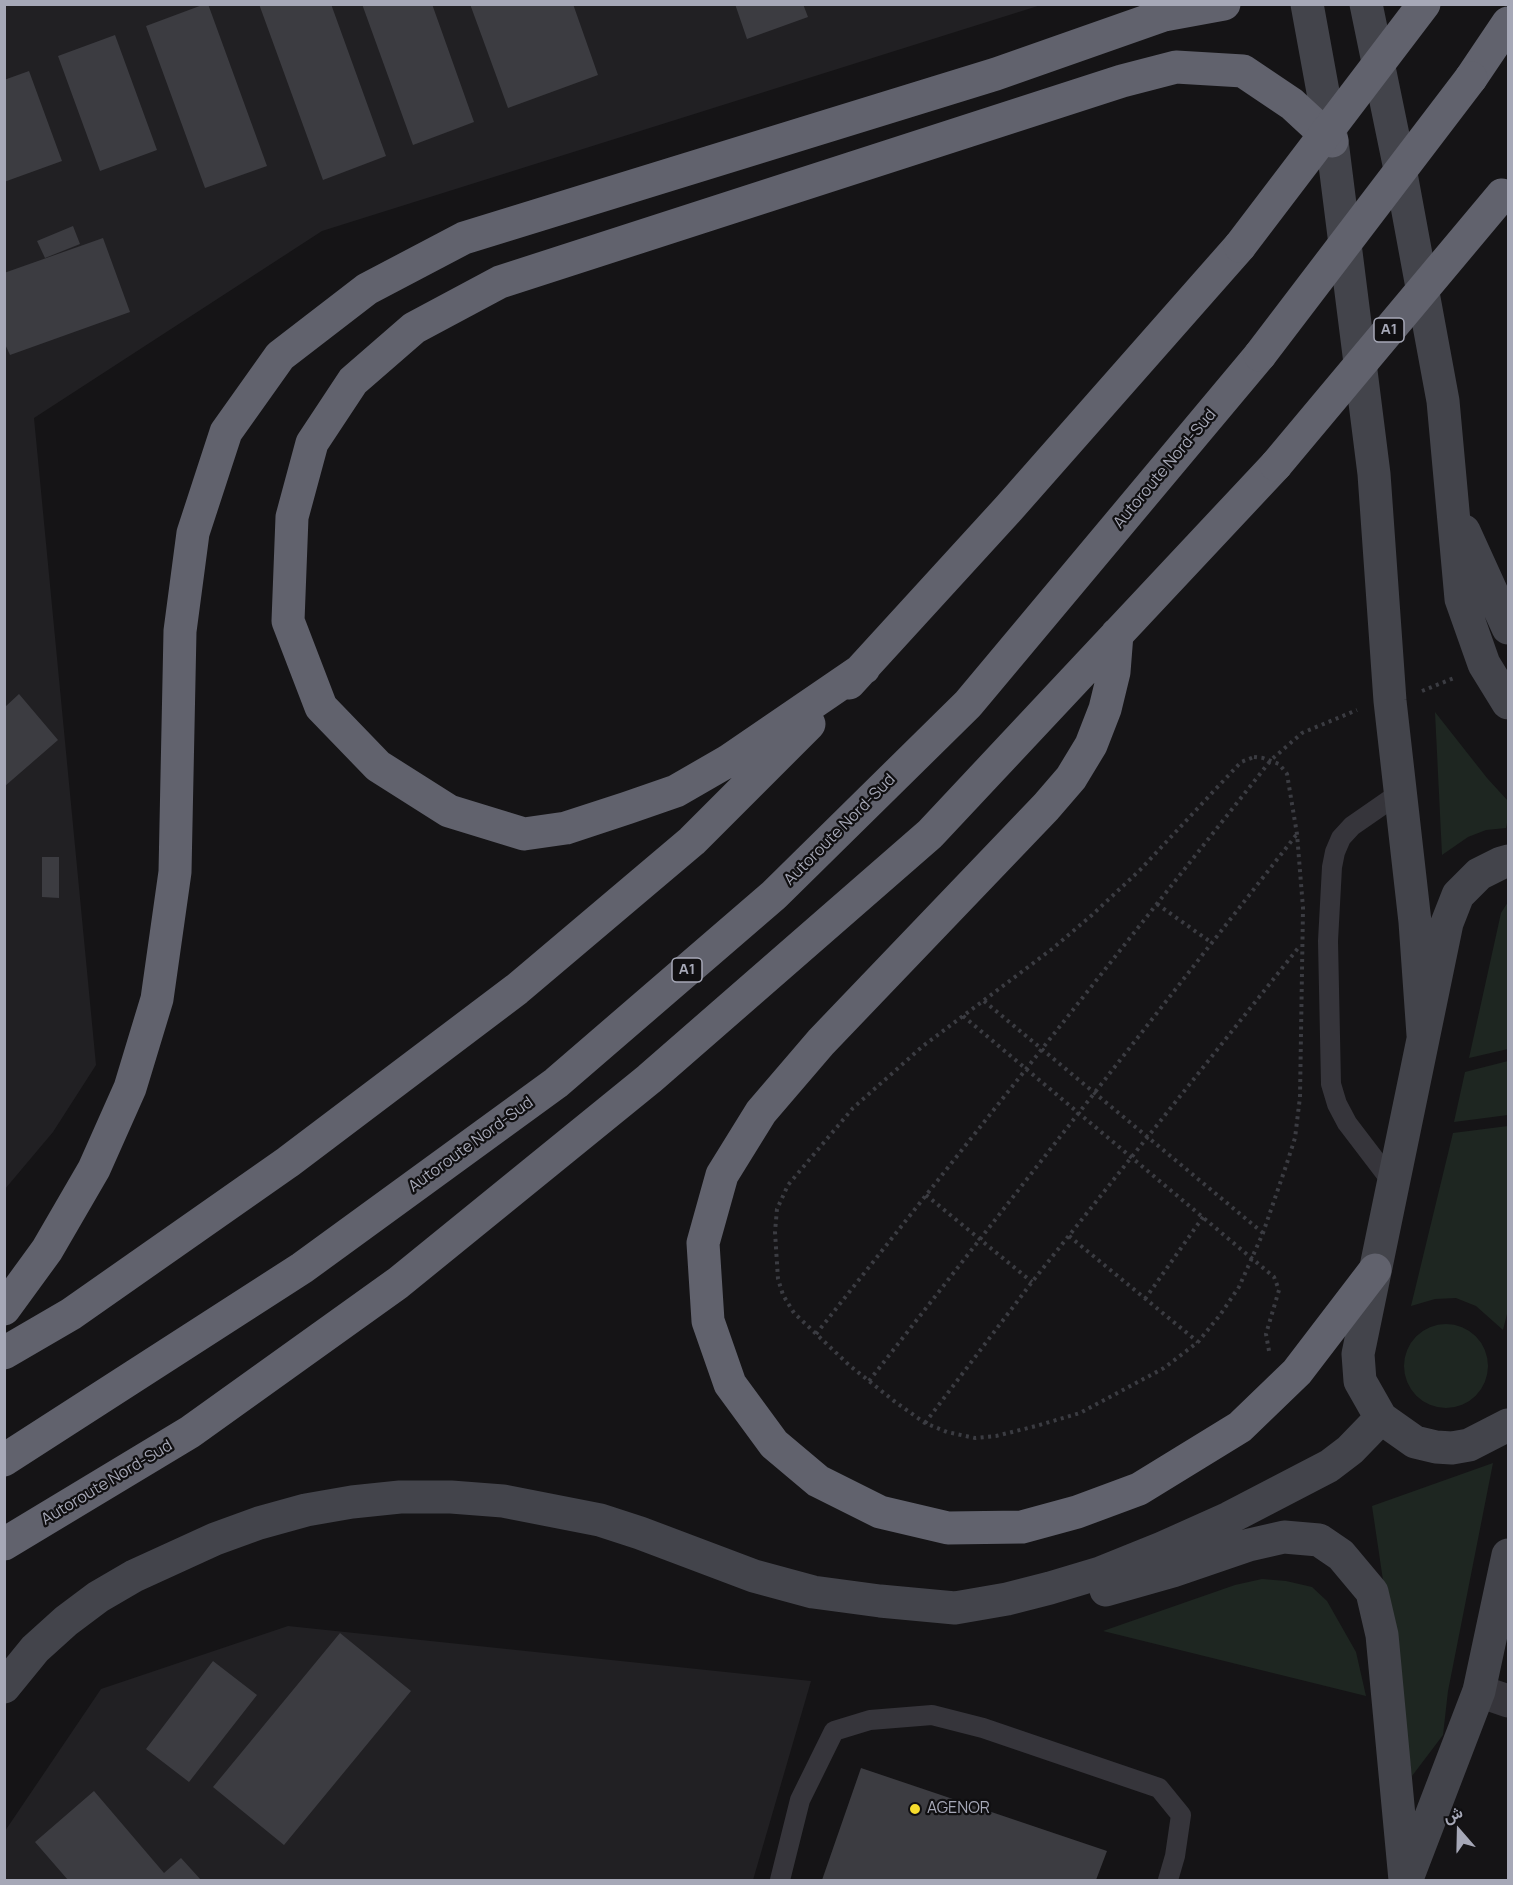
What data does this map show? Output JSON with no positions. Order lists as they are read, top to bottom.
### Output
{
  "streets": {
    "highway": ["A1", "Autoroute Nord-Sud"]
  },
  "places": ["AGENOR"],
  "north": "top"
}
